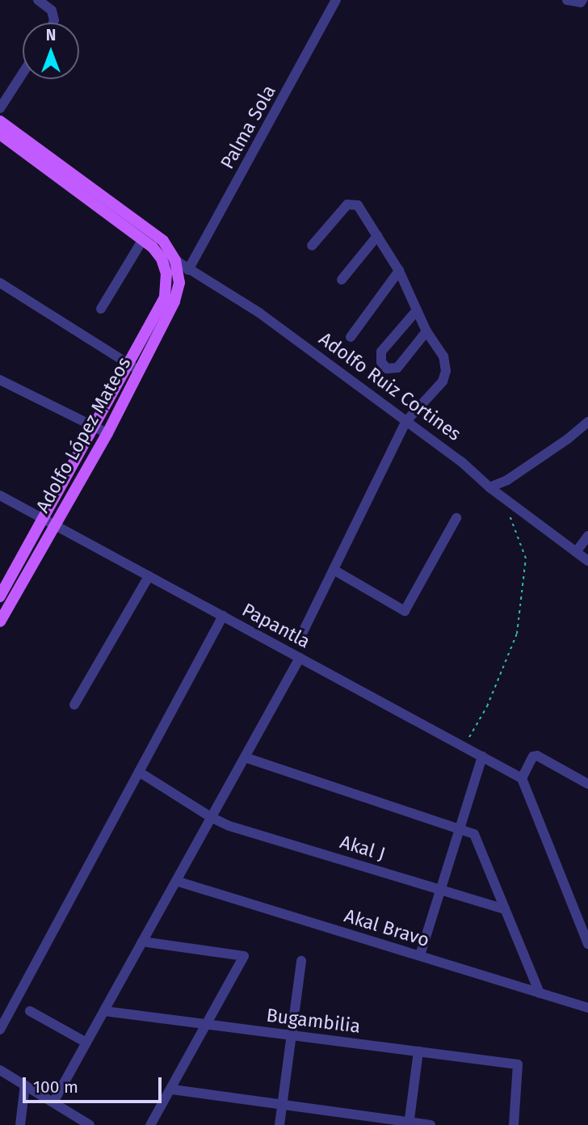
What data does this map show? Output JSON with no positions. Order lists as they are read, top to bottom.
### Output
{
  "streets": {
    "main road": ["Adolfo Ruiz Cortines", "Adolfo López Mateos"],
    "street": [
      "Palma Sola",
      "Papantla",
      "Akal J",
      "Akal Bravo",
      "Bugambilia"
    ]
  },
  "crossings": [
    ["Palma Sola", "Adolfo Ruiz Cortines"],
    ["Adolfo Ruiz Cortines", "Adolfo López Mateos"],
    ["Adolfo López Mateos", "Papantla"]
  ],
  "scale_bar": "100 m",
  "north": "top"
}
